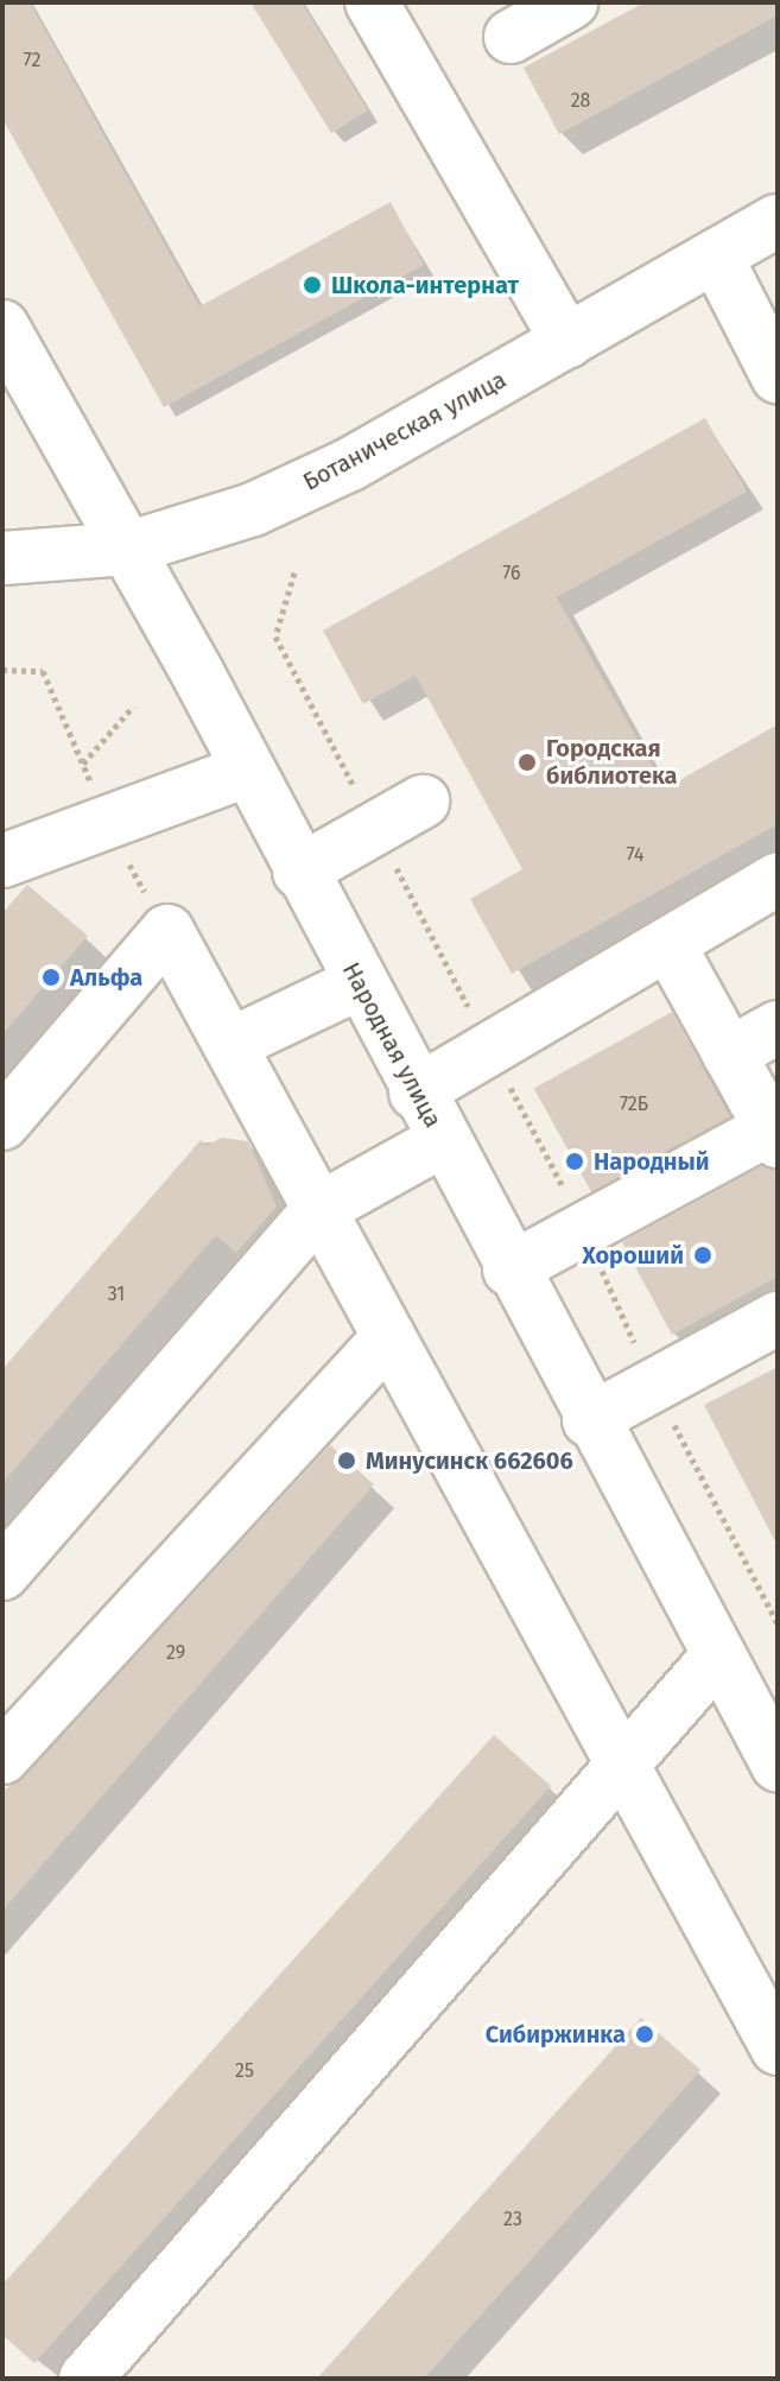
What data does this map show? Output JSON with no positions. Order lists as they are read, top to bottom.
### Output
{
  "streets": {
    "street": ["Ботаническая улица", "Народная улица"]
  },
  "crossings": [
    ["Ботаническая улица", "Народная улица"]
  ],
  "places": [
    "Школа-интернат",
    "Городская библиотека",
    "Альфа",
    "Народный",
    "Хороший",
    "Минусинск 662606",
    "Сибиржинка"
  ],
  "house_numbers": [
    "72",
    "28",
    "76",
    "74",
    "72Б",
    "31",
    "29",
    "25",
    "23"
  ]
}
